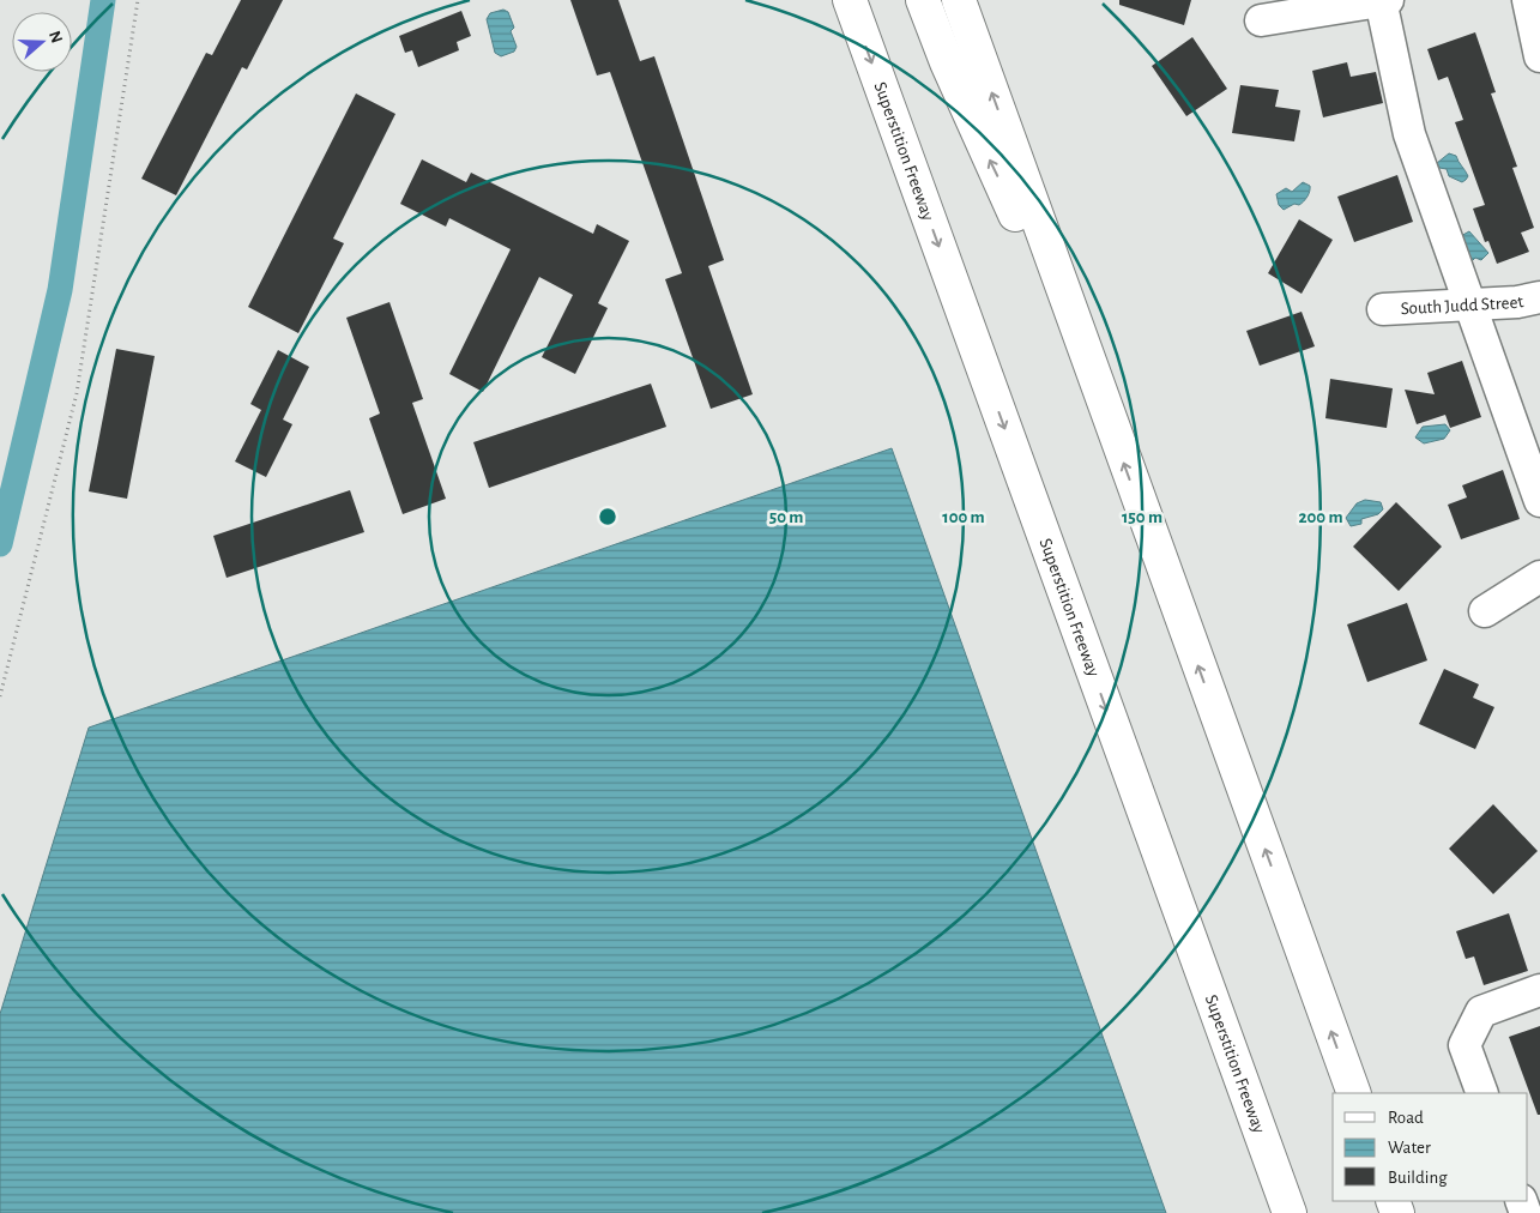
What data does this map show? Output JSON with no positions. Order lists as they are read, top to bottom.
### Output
{
  "streets": {
    "highway": ["Superstition Freeway"],
    "street": ["South Judd Street"]
  },
  "legend": ["Road", "Water", "Building"],
  "north": "right",
  "rings": [
    "50 m",
    "100 m",
    "150 m",
    "200 m"
  ]
}
